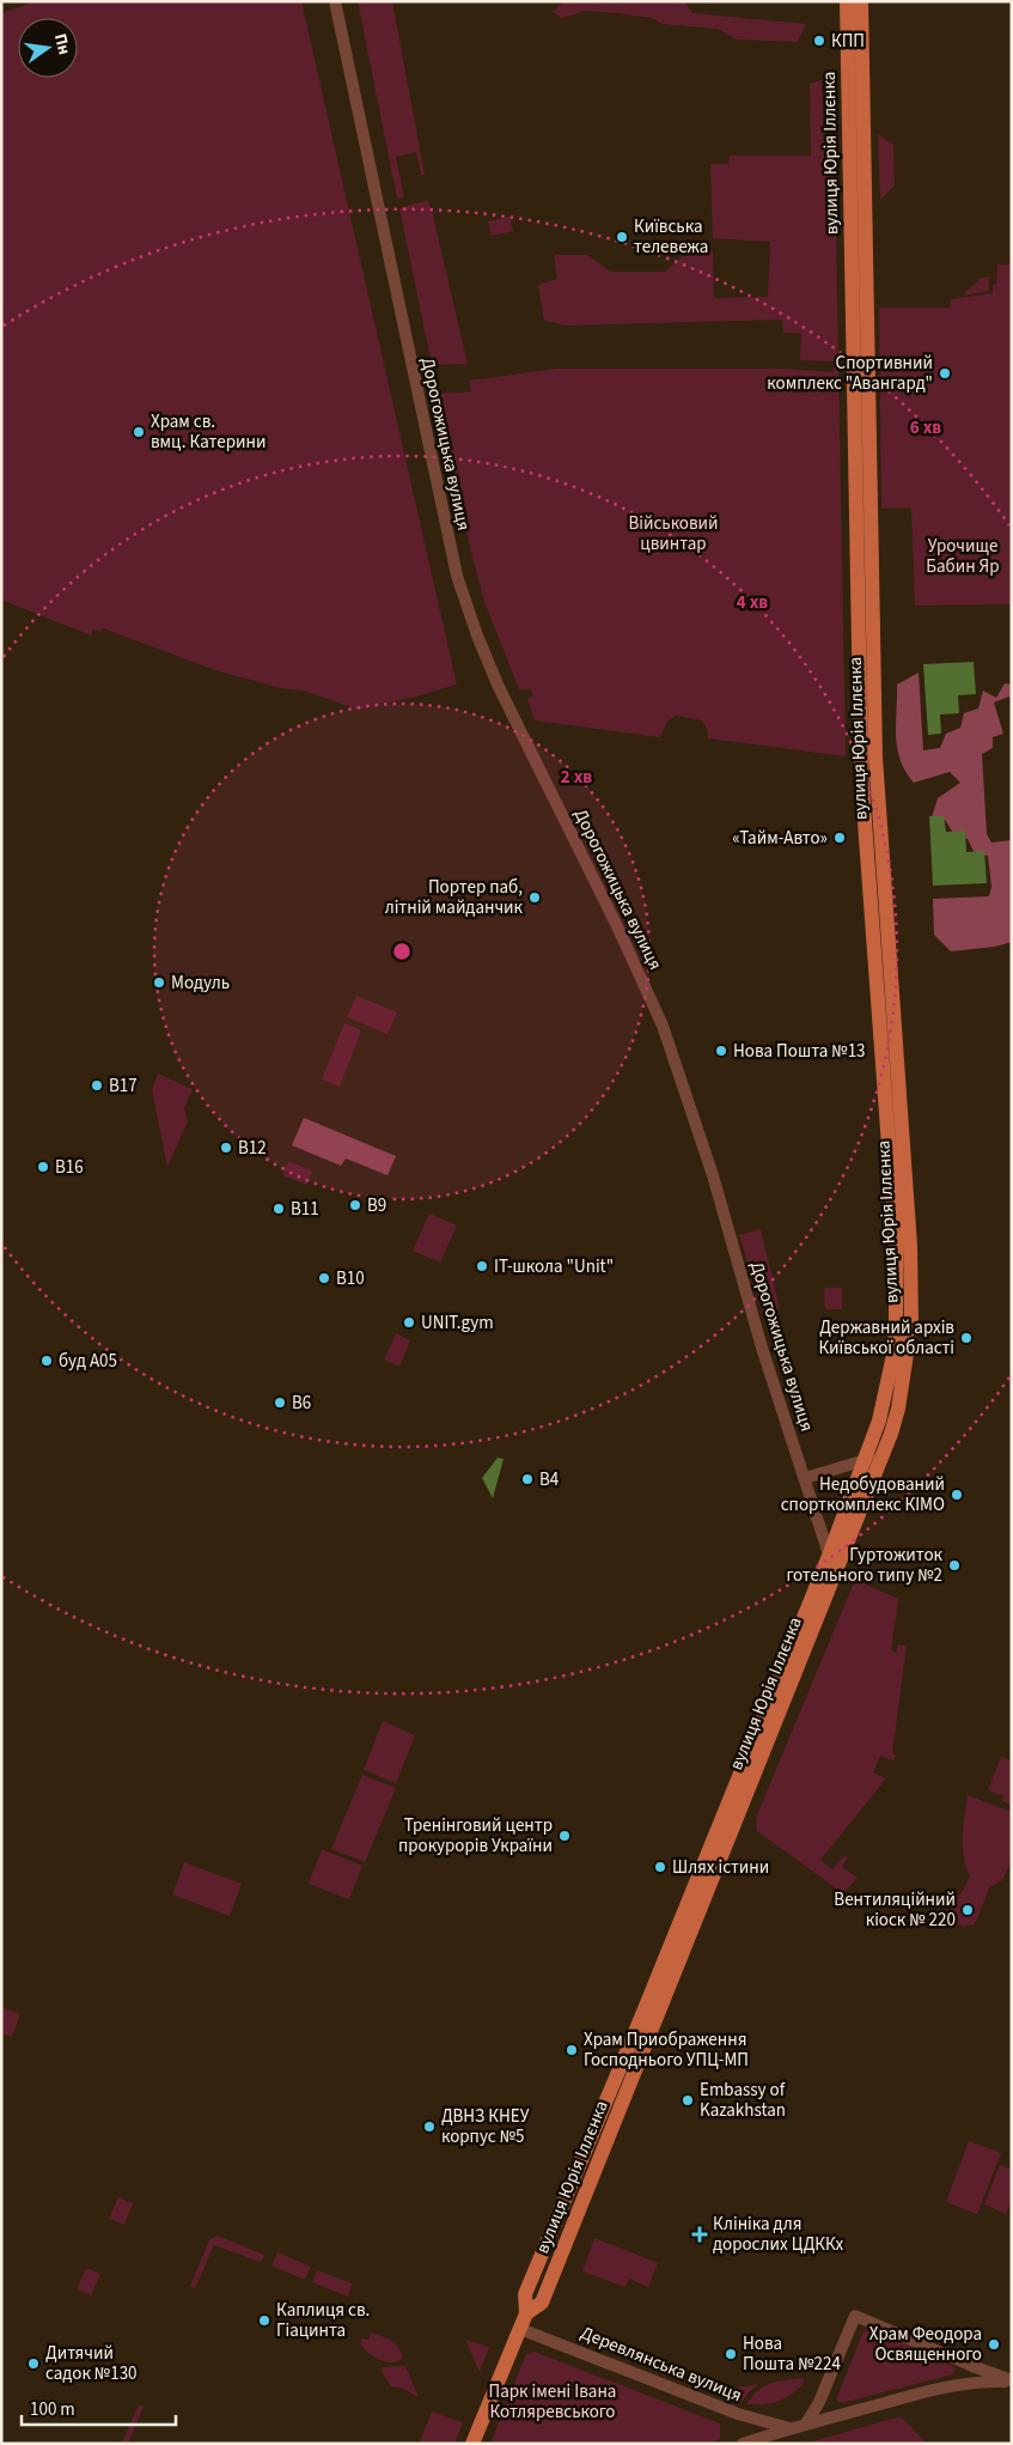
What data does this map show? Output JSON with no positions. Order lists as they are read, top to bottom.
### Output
{
  "streets": {
    "main road": ["вулиця Юрія Іллєнка"],
    "street": ["Дорогожицька вулиця", "Деревлянська вулиця"]
  },
  "crossings": [
    ["вулиця Юрія Іллєнка", "Дорогожицька вулиця"],
    ["вулиця Юрія Іллєнка", "Деревлянська вулиця"]
  ],
  "parks": ["Військовий цвинтар", "Урочище Бабин Яр", "Парк імені Івана Котляревського"],
  "places": {
    "other": [
      "КПП",
      "Київська телевежа",
      "Спортивний комплекс \"Авангард\"",
      "Храм св. вмц. Катерини",
      "«Тайм-Авто»",
      "Портер паб, літній майданчик",
      "Модуль",
      "Нова Пошта №13",
      "B17",
      "B12",
      "B16",
      "B9",
      "B11",
      "IT-школа \"Unit\"",
      "B10",
      "UNIT.gym",
      "Державний архів Київської області",
      "буд А05",
      "B6",
      "B4",
      "Недобудований спорткомплекс КІМО",
      "Гуртожиток готельного типу №2",
      "Тренінговий центр прокурорів України",
      "Шлях істини",
      "Вентиляційний кіоск № 220",
      "Храм Приображення Господнього УПЦ-МП",
      "Embassy of Kazakhstan",
      "ДВНЗ КНЕУ корпус №5",
      "Каплиця св. Гіацинта",
      "Храм Феодора Освященного",
      "Нова Пошта №224",
      "Дитячий садок №130"
    ],
    "health": ["Клініка для дорослих ЦДККх"]
  },
  "scale_bar": "100 m",
  "north": "right",
  "rings": ["6 хв", "4 хв", "2 хв"]
}
